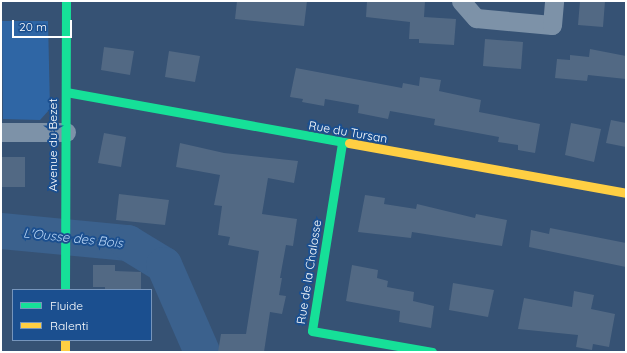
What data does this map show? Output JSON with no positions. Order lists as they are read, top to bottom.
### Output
{
  "streets": {
    "street": ["Rue du Tursan", "Avenue du Bezet", "Rue de la Chalosse"]
  },
  "crossings": [
    ["Rue du Tursan", "Avenue du Bezet"],
    ["Rue du Tursan", "Rue de la Chalosse"]
  ],
  "water": ["L'Ousse des Bois"],
  "legend": ["Fluide", "Ralenti"],
  "scale_bar": "20 m"
}
